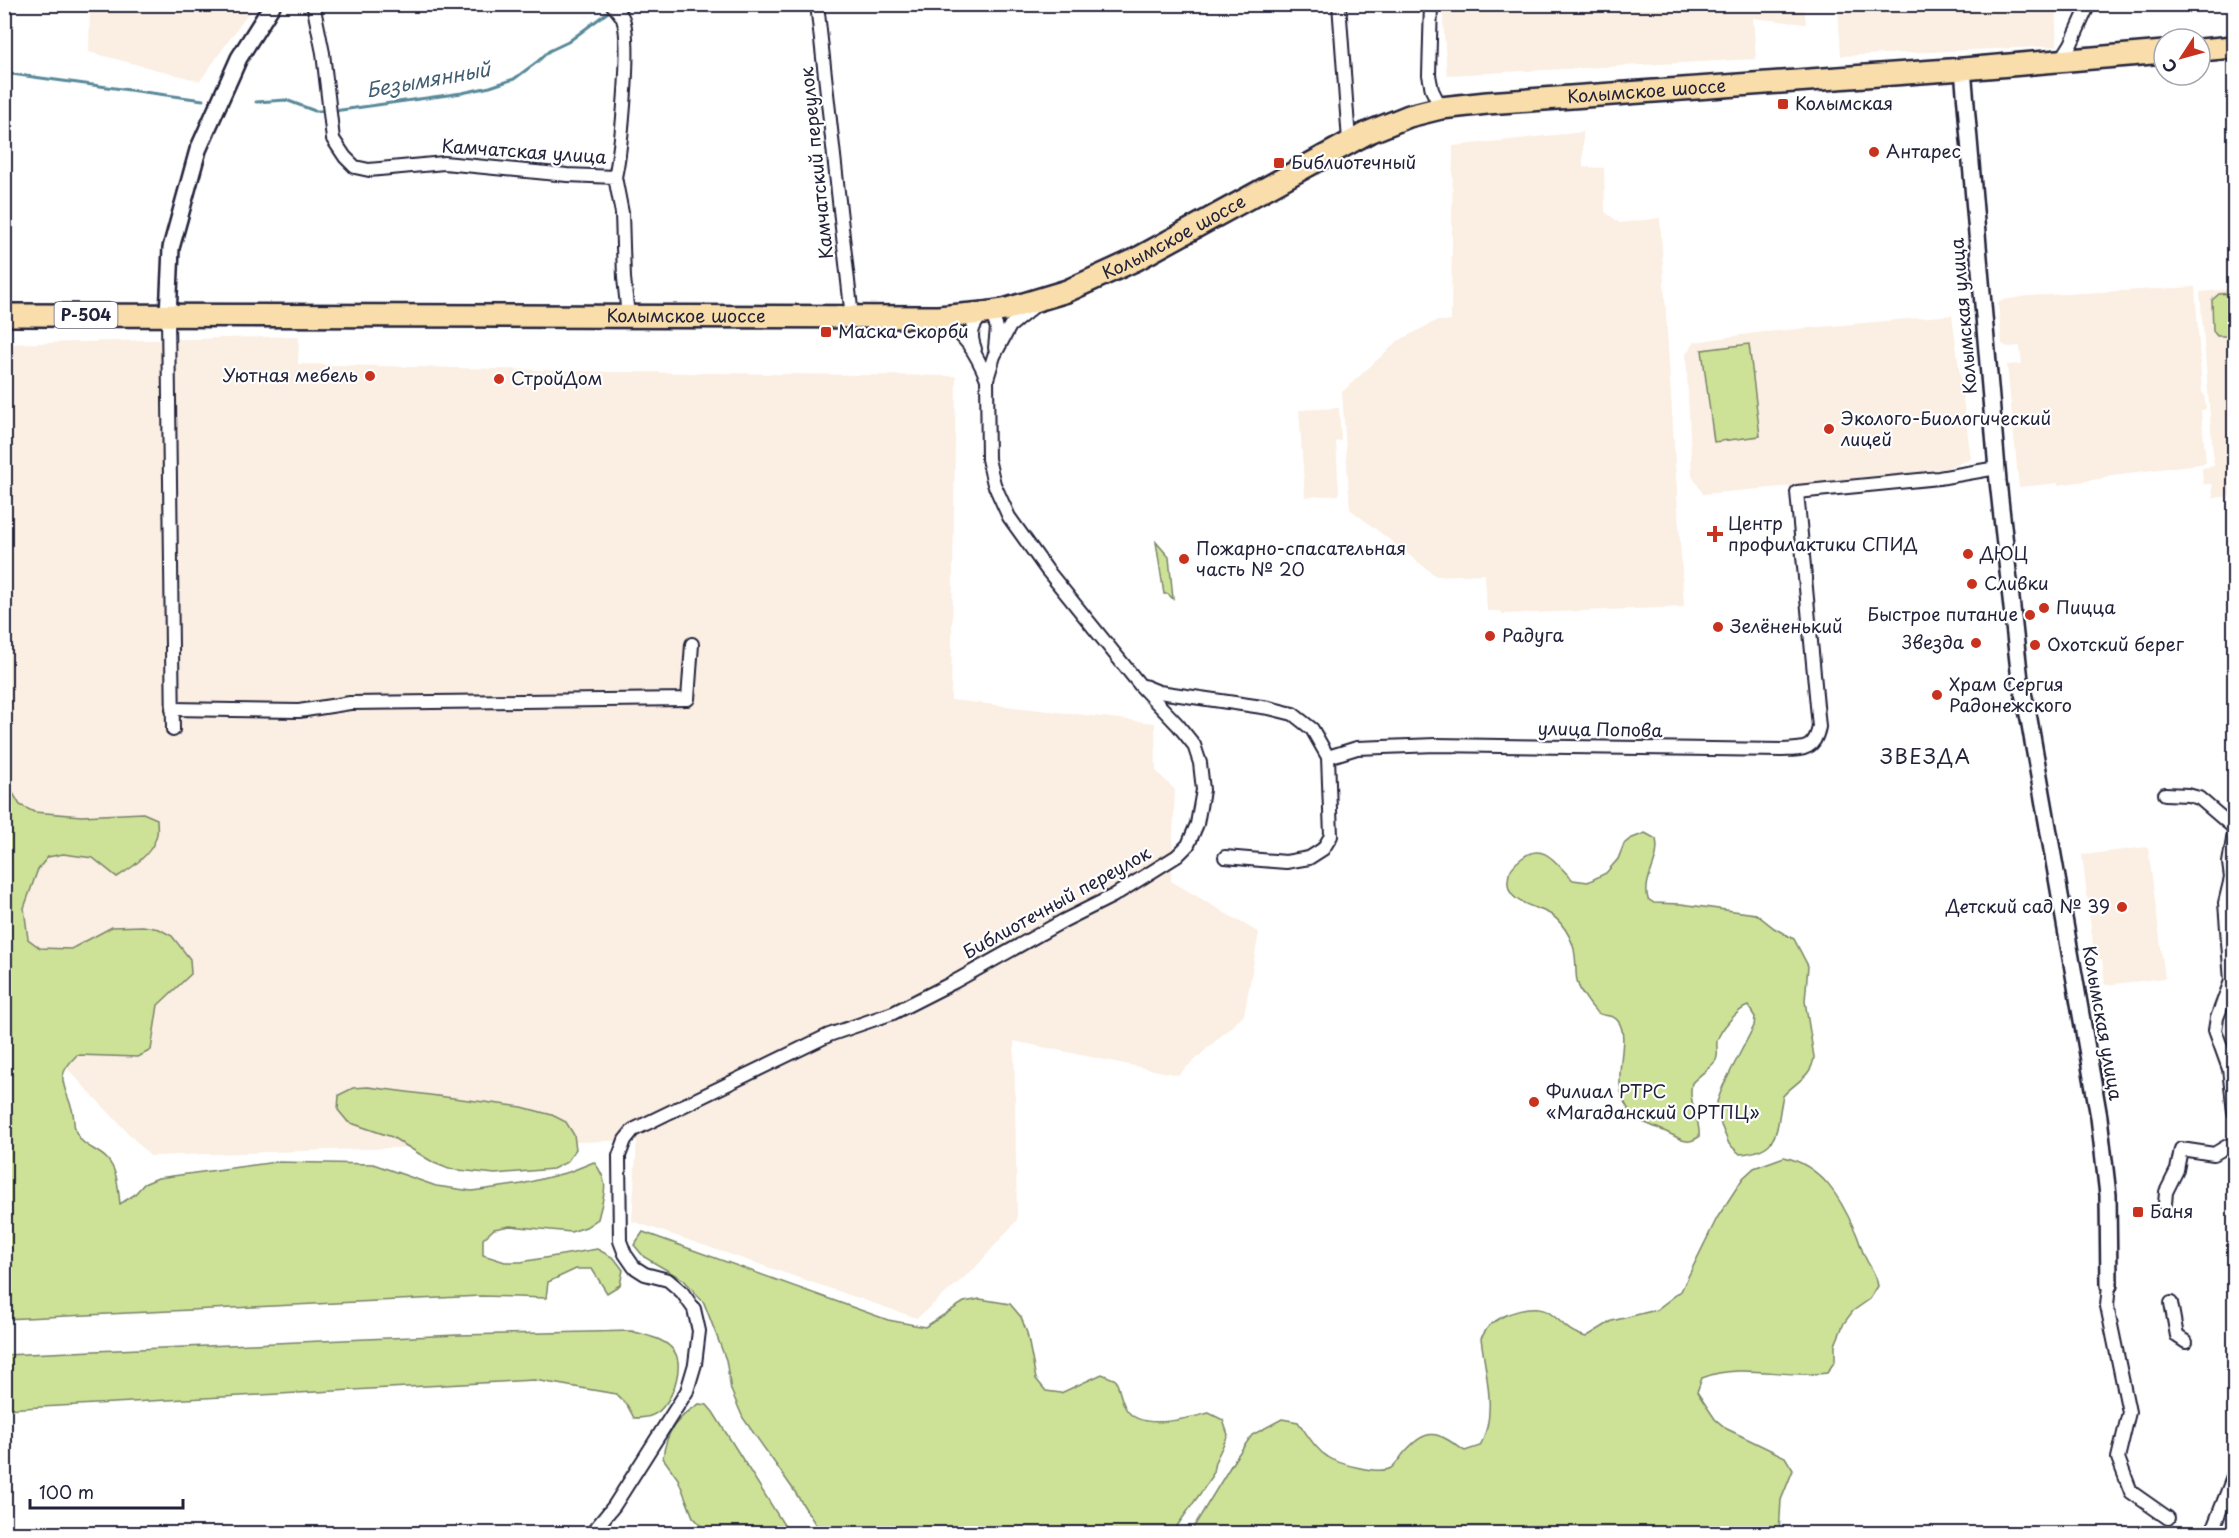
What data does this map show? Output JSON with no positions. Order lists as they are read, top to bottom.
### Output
{
  "streets": {
    "highway": ["Колымское шоссе", "Р-504"],
    "street": [
      "Камчатская улица",
      "Камчатский переулок",
      "Колымская улица",
      "улица Попова",
      "Библиотечный переулок"
    ]
  },
  "crossings": [
    ["Колымское шоссе", "Камчатская улица"],
    ["Колымское шоссе", "Камчатский переулок"],
    ["Колымское шоссе", "Р-504"],
    ["Колымское шоссе", "Колымская улица"],
    ["Колымское шоссе", "Библиотечный переулок"],
    ["Колымская улица", "улица Попова"]
  ],
  "districts": ["ЗВЕЗДА"],
  "water": ["Безымянный"],
  "places": {
    "transit": [
      "Колымская",
      "Библиотечный",
      "Маска Скорби",
      "Баня"
    ],
    "other": [
      "Антарес",
      "Уютная мебель",
      "СтройДом",
      "Эколого-Биологический лицей",
      "ДЮЦ",
      "Пожарно-спасательная часть № 20",
      "Сливки",
      "Пицца",
      "Быстрое питание",
      "Зелёненький",
      "Радуга",
      "Звезда",
      "Охотский берег",
      "Храм Сергия Радонежского",
      "Детский сад № 39",
      "Филиал РТРС «Магаданский ОРТПЦ»"
    ],
    "health": ["Центр профилактики СПИД"]
  },
  "scale_bar": "100 m",
  "north": "bottom left"
}
